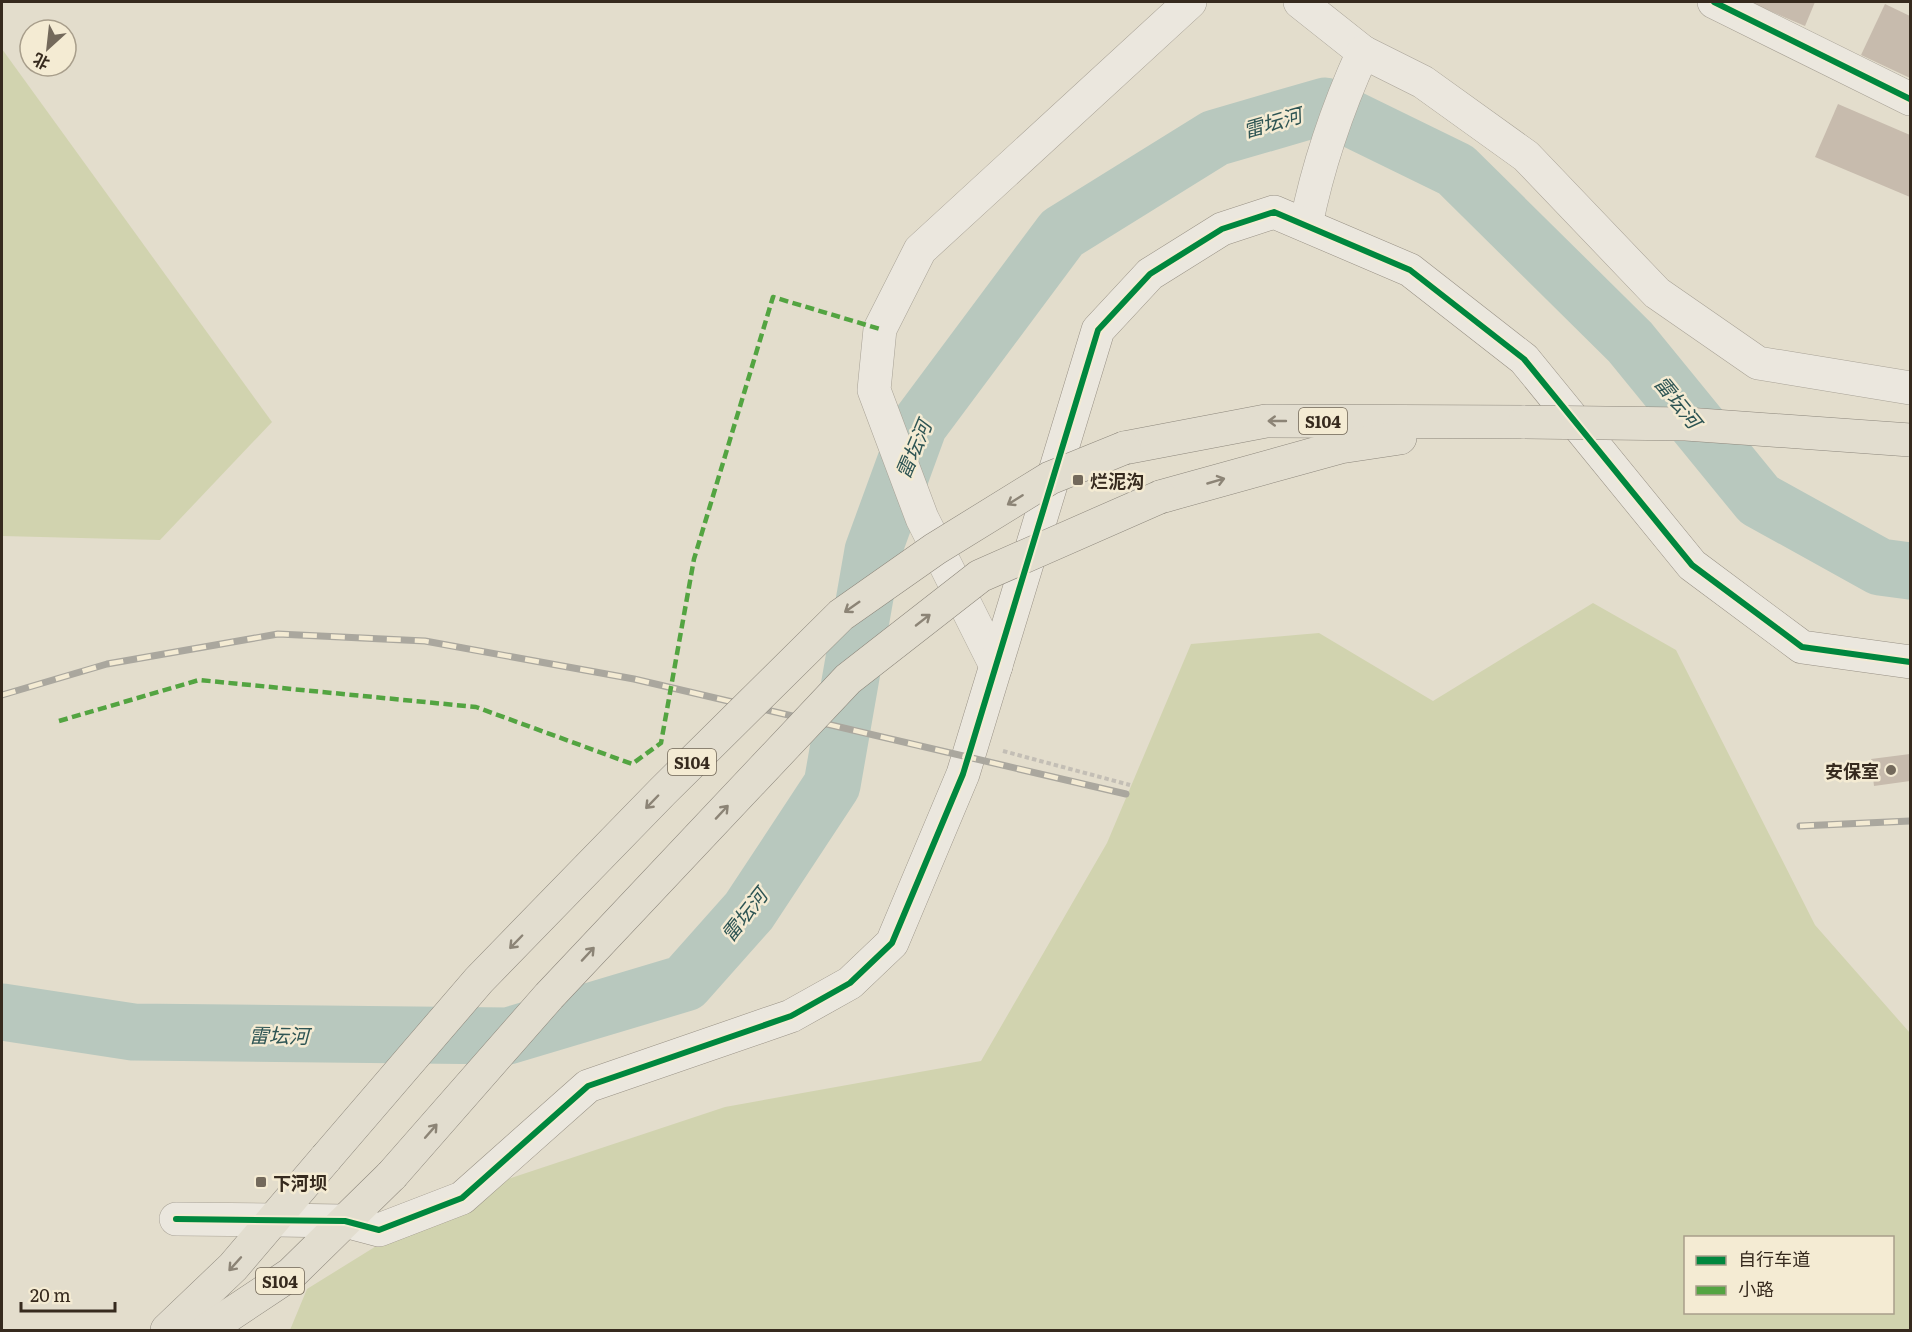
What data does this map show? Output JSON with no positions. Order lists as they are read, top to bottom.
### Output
{
  "streets": {
    "main road": ["S104"]
  },
  "water": ["雷坛河"],
  "places": {
    "transit": ["烂泥沟", "下河坝"],
    "other": ["安保室"]
  },
  "legend": ["自行车道", "小路"],
  "scale_bar": "20 m",
  "north": "bottom left"
}
